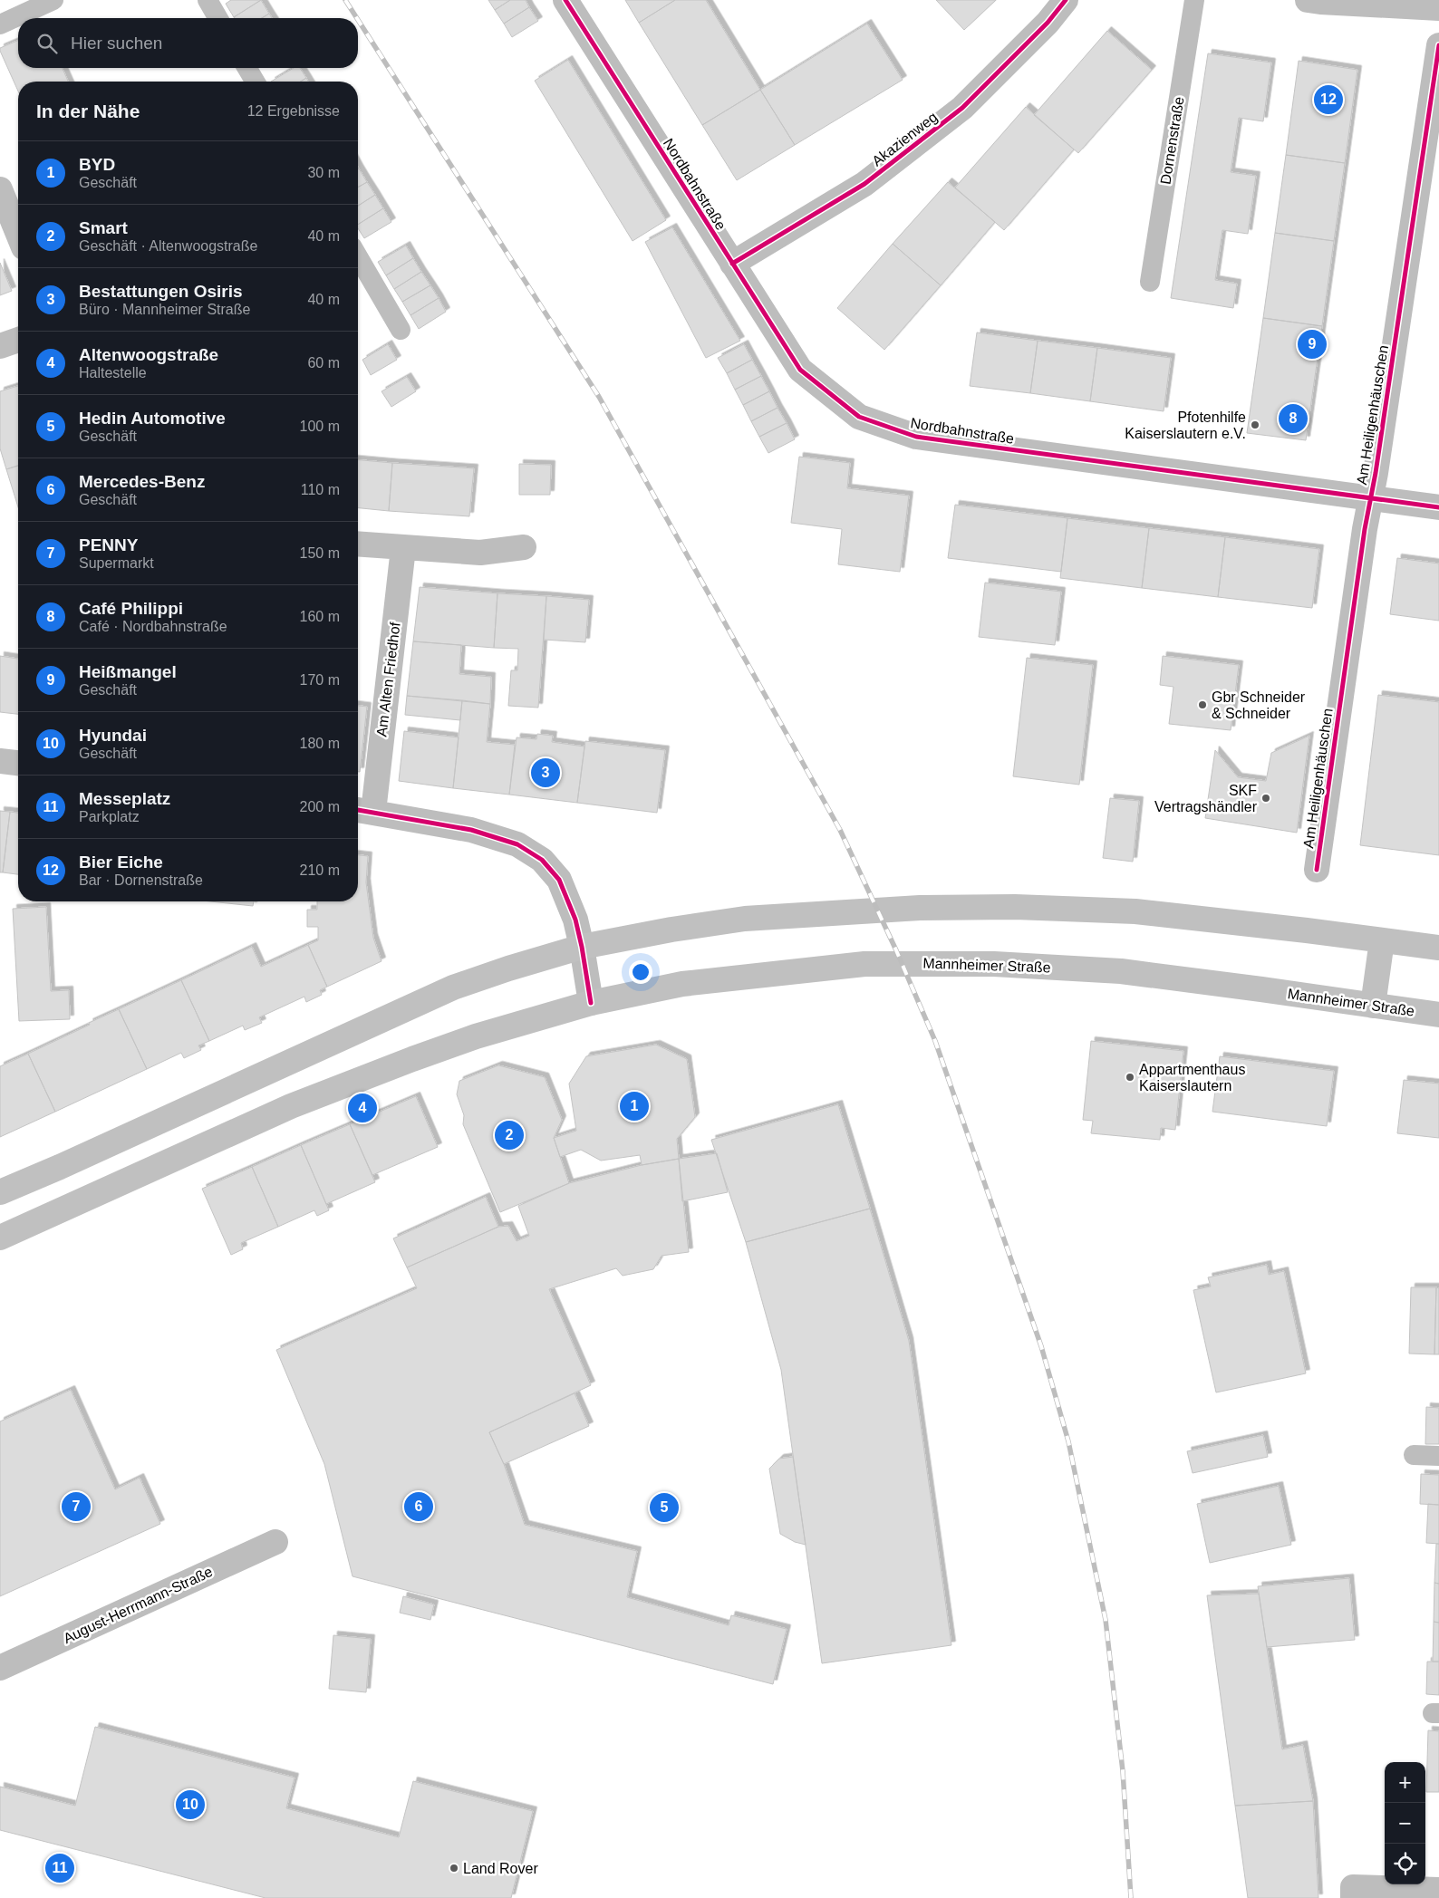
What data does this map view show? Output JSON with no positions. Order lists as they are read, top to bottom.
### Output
{
  "streets": {
    "main road": ["Mannheimer Straße"],
    "street": [
      "Akazienweg",
      "Nordbahnstraße",
      "Am Heiligenhäuschen",
      "Am Alten Friedhof",
      "August-Herrmann-Straße"
    ],
    "lane": ["Dornenstraße"]
  },
  "crossings": [
    ["Akazienweg", "Nordbahnstraße"],
    ["Nordbahnstraße", "Am Heiligenhäuschen"]
  ],
  "places": [
    "Pfotenhilfe Kaiserslautern e.V.",
    "Gbr Schneider & Schneider",
    "SKF Vertragshändler",
    "Appartmenthaus Kaiserslautern",
    "Land Rover"
  ],
  "page": {
    "search": "Hier suchen",
    "heading": ["In der Nähe", "12 Ergebnisse"],
    "pins": [
      "12",
      "9",
      "8",
      "3",
      "1",
      "4",
      "2",
      "6",
      "7",
      "5",
      "10",
      "11"
    ],
    "list": [
      {
        "mark": "1",
        "name": "BYD",
        "note": "Geschäft",
        "value": "30 m"
      },
      {
        "mark": "2",
        "name": "Smart",
        "note": "Geschäft · Altenwoogstraße",
        "value": "40 m"
      },
      {
        "mark": "3",
        "name": "Bestattungen Osiris",
        "note": "Büro · Mannheimer Straße",
        "value": "40 m"
      },
      {
        "mark": "4",
        "name": "Altenwoogstraße",
        "note": "Haltestelle",
        "value": "60 m"
      },
      {
        "mark": "5",
        "name": "Hedin Automotive",
        "note": "Geschäft",
        "value": "100 m"
      },
      {
        "mark": "6",
        "name": "Mercedes-Benz",
        "note": "Geschäft",
        "value": "110 m"
      },
      {
        "mark": "7",
        "name": "PENNY",
        "note": "Supermarkt",
        "value": "150 m"
      },
      {
        "mark": "8",
        "name": "Café Philippi",
        "note": "Café · Nordbahnstraße",
        "value": "160 m"
      },
      {
        "mark": "9",
        "name": "Heißmangel",
        "note": "Geschäft",
        "value": "170 m"
      },
      {
        "mark": "10",
        "name": "Hyundai",
        "note": "Geschäft",
        "value": "180 m"
      },
      {
        "mark": "11",
        "name": "Messeplatz",
        "note": "Parkplatz",
        "value": "200 m"
      },
      {
        "mark": "12",
        "name": "Bier Eiche",
        "note": "Bar · Dornenstraße",
        "value": "210 m"
      }
    ],
    "map_buttons": ["+", "−"]
  }
}
